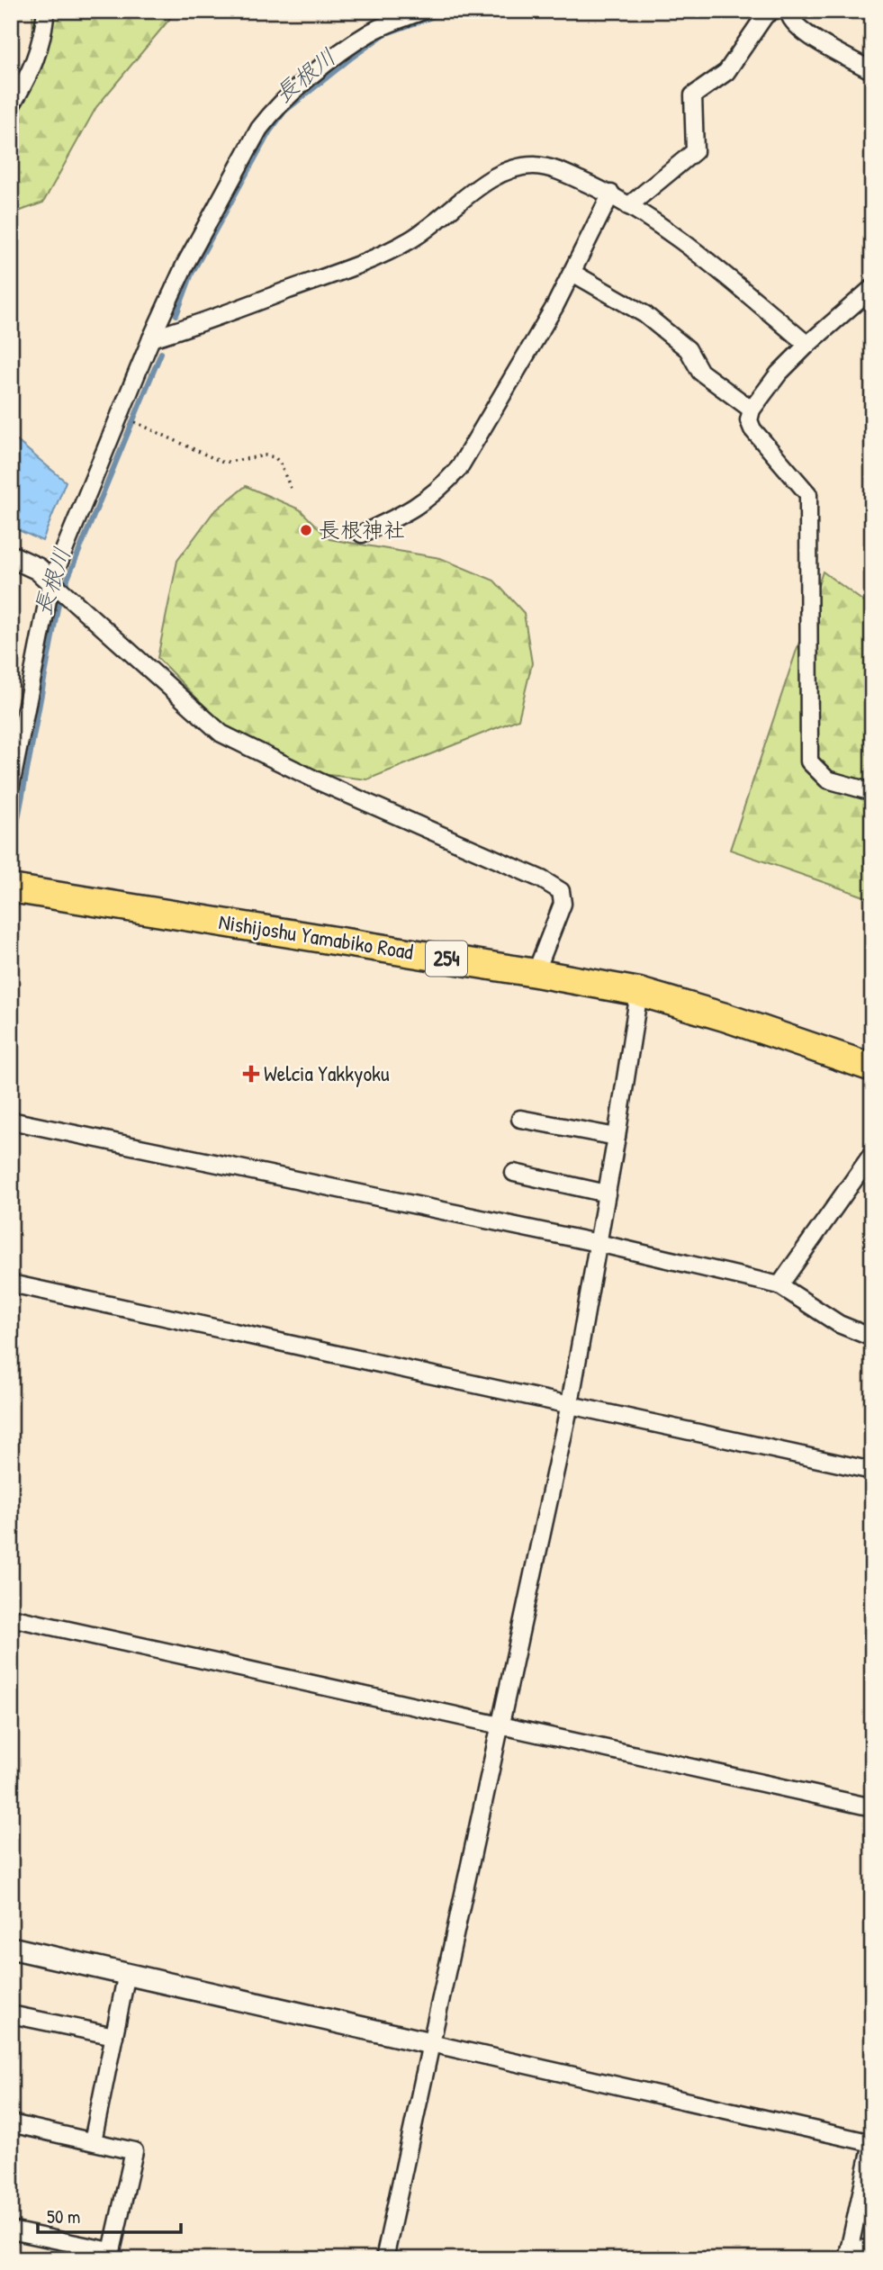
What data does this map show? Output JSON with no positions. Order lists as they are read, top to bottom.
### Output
{
  "streets": {
    "highway": ["Nishijoshu Yamabiko Road", "254"]
  },
  "water": ["長根川"],
  "places": {
    "other": ["長根神社"],
    "health": ["Welcia Yakkyoku"]
  },
  "scale_bar": "50 m"
}
